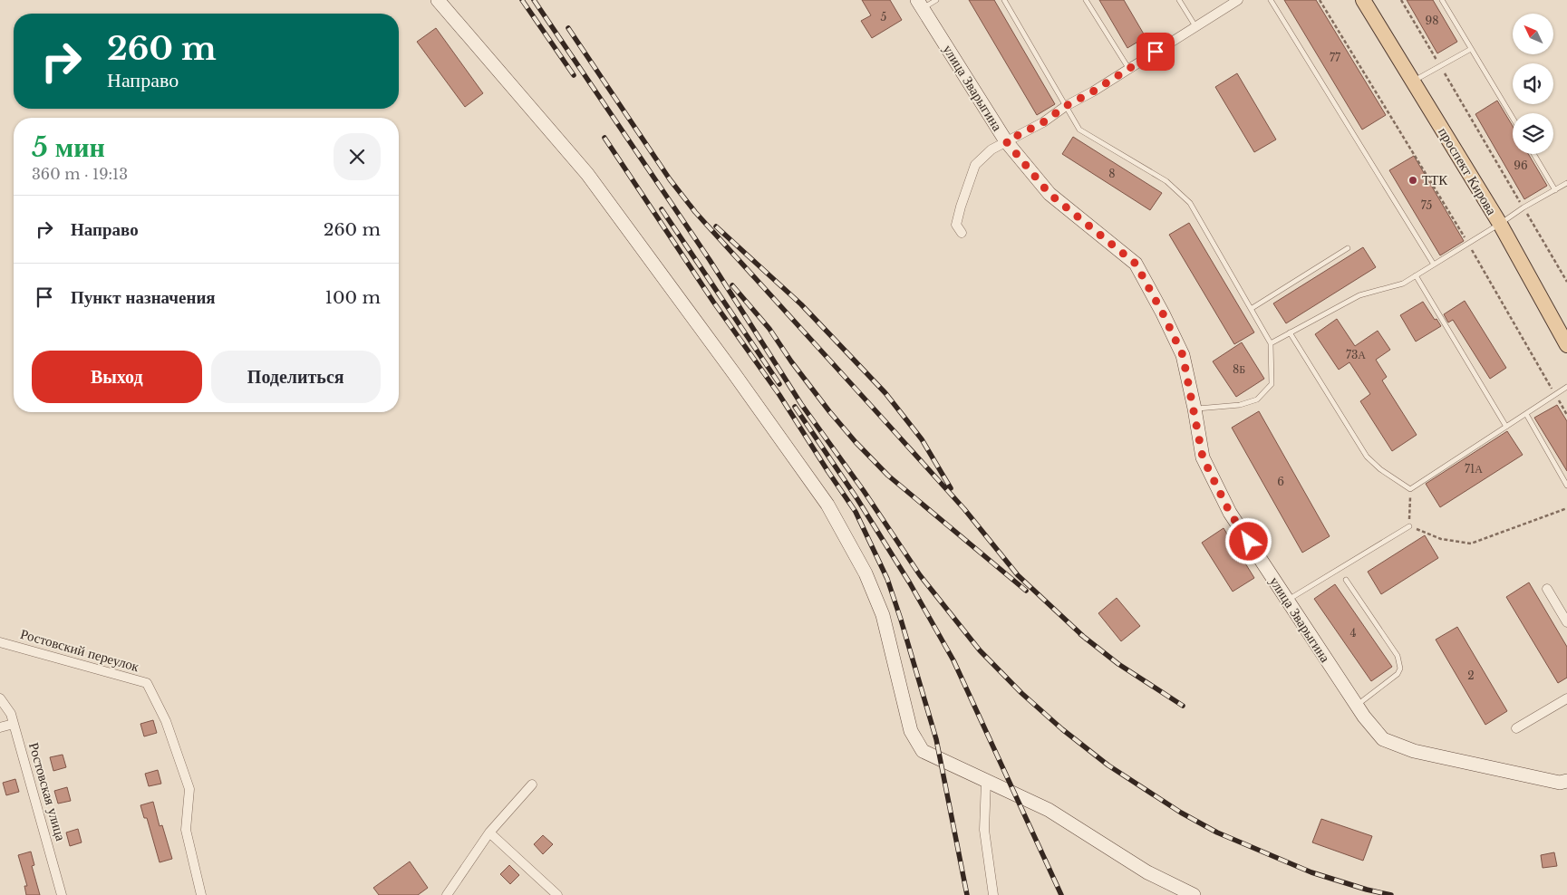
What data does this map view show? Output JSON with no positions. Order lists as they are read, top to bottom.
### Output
{
  "streets": {
    "main road": ["проспект Кирова"],
    "street": ["улица Зварыгина", "Ростовский переулок", "Ростовская улица"]
  },
  "places": ["ТТК"],
  "house_numbers": [
    "5",
    "98",
    "77",
    "96",
    "8",
    "75",
    "73А",
    "8Б",
    "71А",
    "6",
    "4",
    "2"
  ],
  "north": "top left",
  "page": {
    "turn": ["260 m", "Направо"],
    "heading": ["5 мин", "360 m · 19:13"],
    "list": [
      {
        "name": "Направо",
        "value": "260 m"
      },
      {
        "name": "Пункт назначения",
        "value": "100 m"
      }
    ],
    "buttons": ["Выход", "Поделиться"]
  }
}
